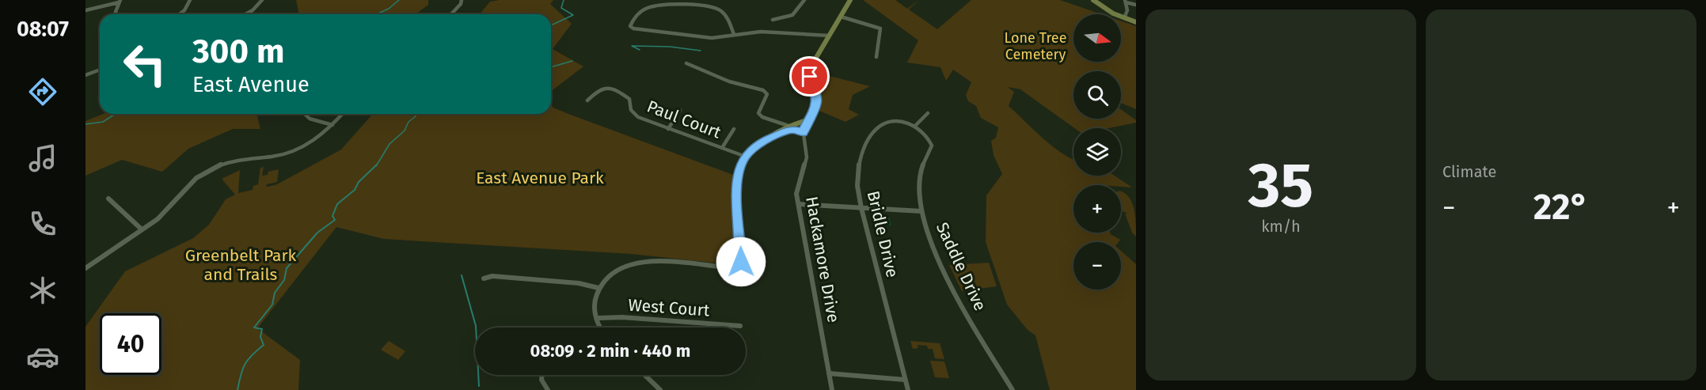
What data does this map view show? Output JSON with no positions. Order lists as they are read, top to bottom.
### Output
{
  "streets": {
    "street": [
      "Paul Court",
      "Bridle Drive",
      "Hackamore Drive",
      "Saddle Drive",
      "West Court"
    ]
  },
  "crossings": [
    ["Bridle Drive", "Saddle Drive"]
  ],
  "parks": ["Lone Tree Cemetery", "East Avenue Park", "Greenbelt Park and Trails"],
  "north": "right",
  "page": {
    "tabs": "08:07",
    "tile": [
      ["35", "km/h"],
      "Climate"
    ],
    "map_buttons": ["+", "−"],
    "turn": ["300 m", "East Avenue"],
    "heat": ["−", "22°", "+"],
    "limit": "40",
    "trip": "08:09 · 2 min · 440 m"
  }
}
